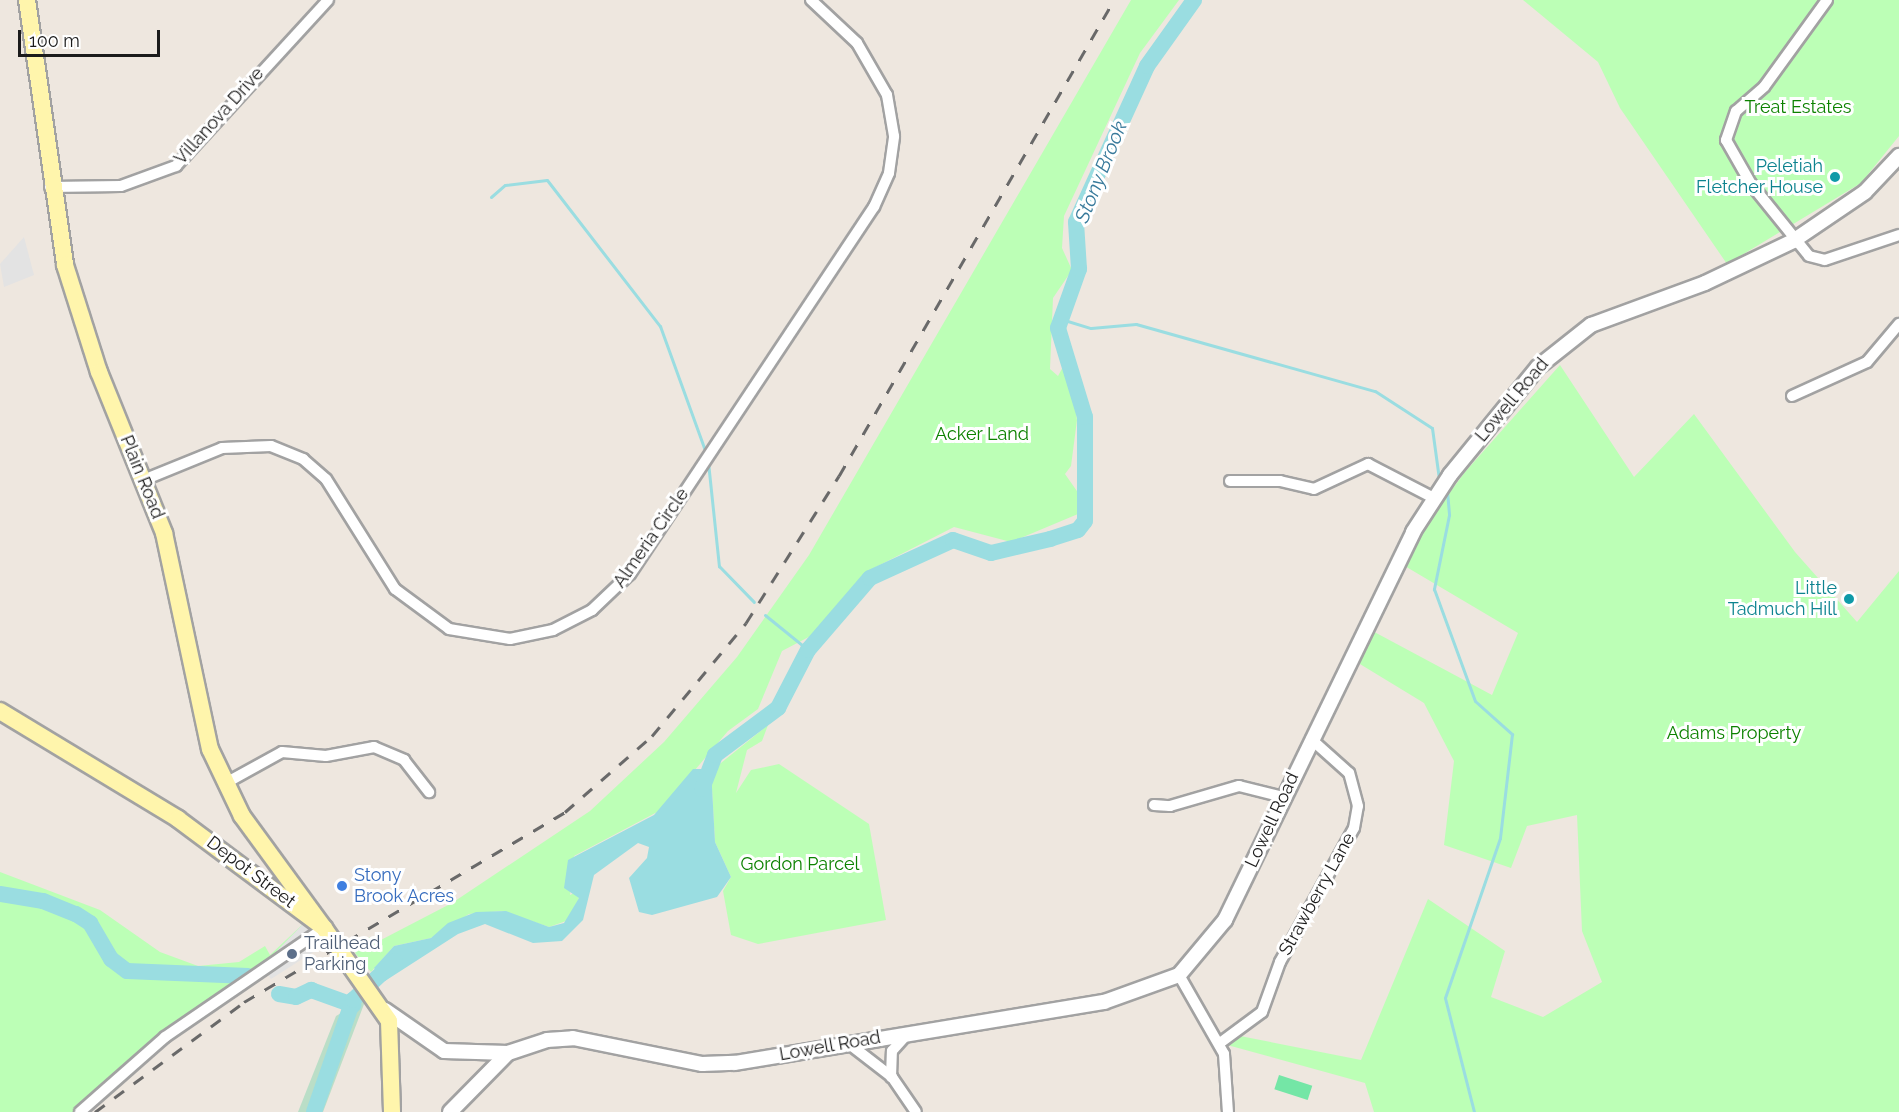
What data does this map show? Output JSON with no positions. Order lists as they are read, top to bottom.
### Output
{
  "streets": {
    "main road": ["Plain Road", "Depot Street"],
    "street": [
      "Villanova Drive",
      "Lowell Road",
      "Almeria Circle",
      "Strawberry Lane"
    ]
  },
  "crossings": [
    ["Villanova Drive", "Plain Road"],
    ["Lowell Road", "Depot Street"],
    ["Lowell Road", "Strawberry Lane"],
    ["Plain Road", "Almeria Circle"],
    ["Plain Road", "Depot Street"]
  ],
  "water": ["Stony Brook"],
  "parks": [
    "Treat Estates",
    "Acker Land",
    "Adams Property",
    "Gordon Parcel"
  ],
  "places": [
    "Peletiah Fletcher House",
    "Little Tadmuch Hill",
    "Stony Brook Acres",
    "Trailhead Parking"
  ],
  "scale_bar": "100 m"
}
